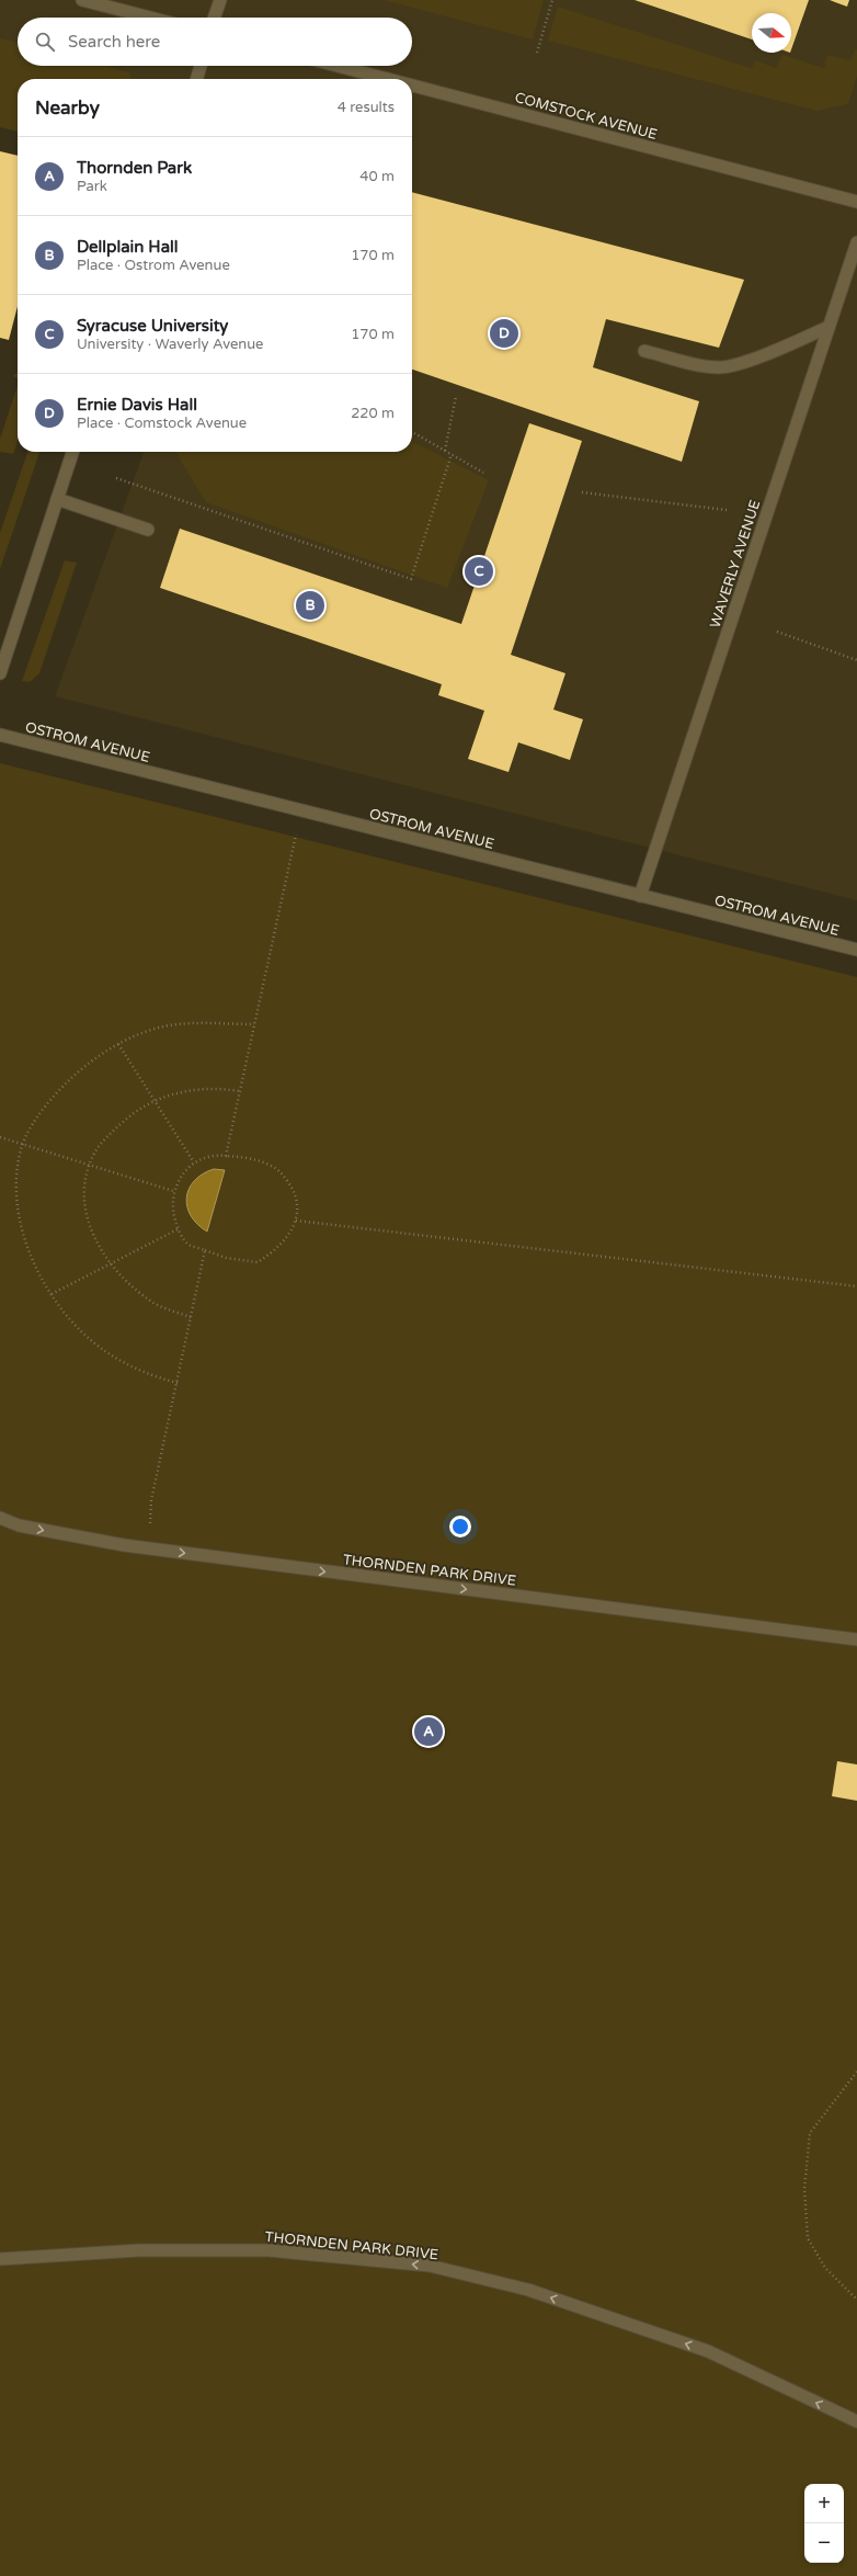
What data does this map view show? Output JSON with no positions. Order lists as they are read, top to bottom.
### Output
{
  "streets": {
    "street": [
      "COMSTOCK AVENUE",
      "WAVERLY AVENUE",
      "OSTROM AVENUE",
      "THORNDEN PARK DRIVE"
    ]
  },
  "crossings": [
    ["WAVERLY AVENUE", "OSTROM AVENUE"]
  ],
  "north": "right",
  "page": {
    "search": "Search here",
    "heading": ["Nearby", "4 results"],
    "list": [
      {
        "mark": "A",
        "name": "Thornden Park",
        "note": "Park",
        "value": "40 m"
      },
      {
        "mark": "B",
        "name": "Dellplain Hall",
        "note": "Place · Ostrom Avenue",
        "value": "170 m"
      },
      {
        "mark": "C",
        "name": "Syracuse University",
        "note": "University · Waverly Avenue",
        "value": "170 m"
      },
      {
        "mark": "D",
        "name": "Ernie Davis Hall",
        "note": "Place · Comstock Avenue",
        "value": "220 m"
      }
    ],
    "pins": [
      "D",
      "C",
      "B",
      "A"
    ],
    "map_buttons": ["+", "−"]
  }
}
